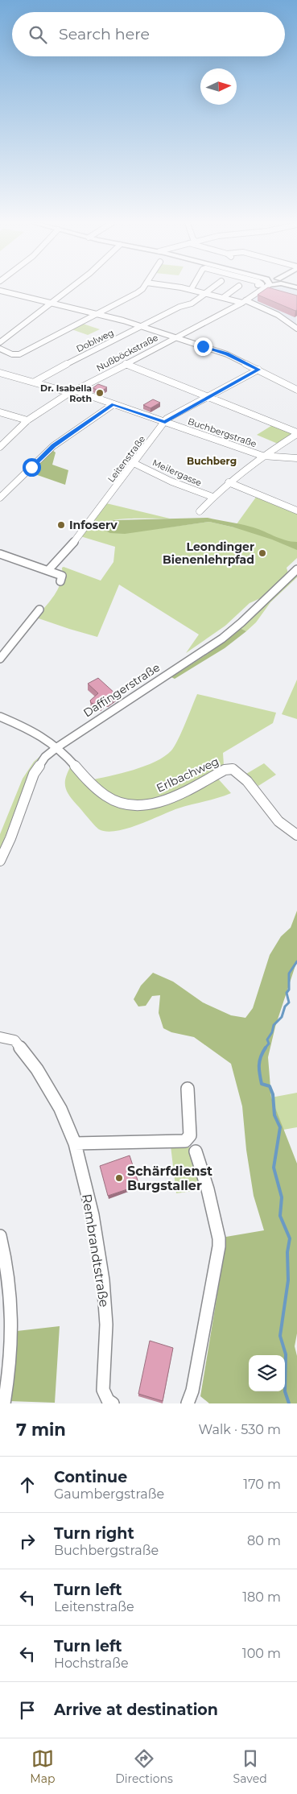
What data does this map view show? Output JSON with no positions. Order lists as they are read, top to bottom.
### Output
{
  "streets": {
    "street": [
      "Doblweg",
      "Nußböckstraße",
      "Buchbergstraße",
      "Leitenstraße",
      "Meilergasse",
      "Daffingerstraße",
      "Erlbachweg",
      "Rembrandtstraße"
    ]
  },
  "crossings": [
    ["Doblweg", "Buchbergstraße"],
    ["Nußböckstraße", "Buchbergstraße"],
    ["Buchbergstraße", "Leitenstraße"],
    ["Leitenstraße", "Meilergasse"],
    ["Daffingerstraße", "Erlbachweg"]
  ],
  "districts": ["Buchberg"],
  "places": [
    "Dr. Isabella Roth",
    "Infoserv",
    "Leondinger Bienenlehrpfad",
    "Schärfdienst Burgstaller"
  ],
  "north": "right",
  "page": {
    "search": "Search here",
    "heading": ["7 min", "Walk · 530 m"],
    "list": [
      ["Continue", "Gaumbergstraße", "170 m"],
      ["Turn right", "Buchbergstraße", "80 m"],
      ["Turn left", "Leitenstraße", "180 m"],
      ["Turn left", "Hochstraße", "100 m"],
      "Arrive at destination"
    ],
    "nav": ["Map", "Directions", "Saved"]
  }
}
